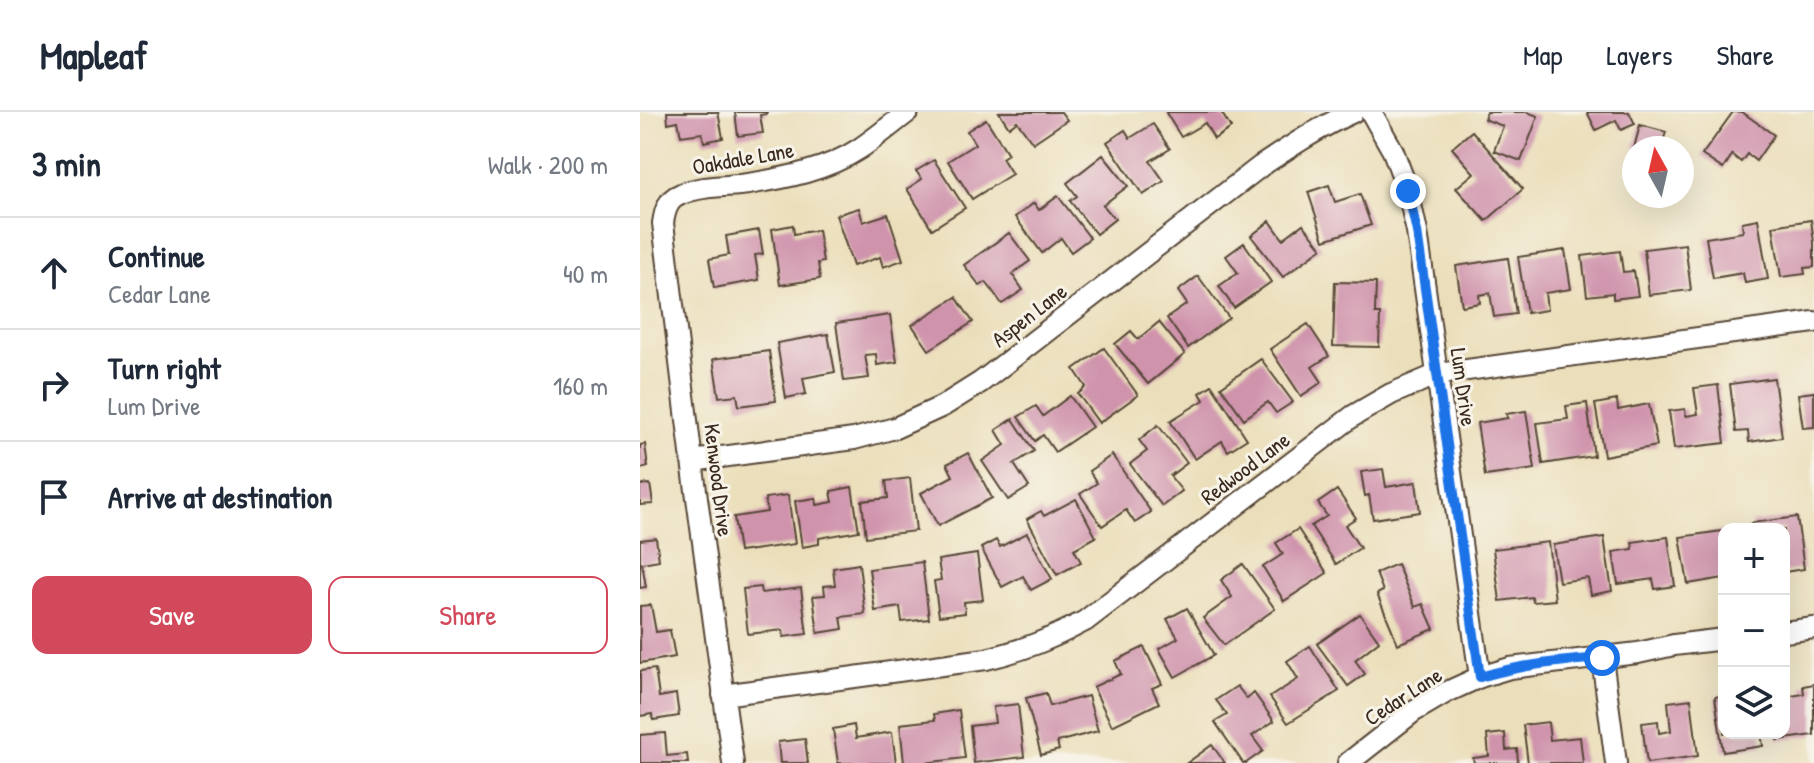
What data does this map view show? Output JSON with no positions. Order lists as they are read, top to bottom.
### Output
{
  "streets": {
    "street": [
      "Oakdale Lane",
      "Aspen Lane",
      "Lum Drive",
      "Redwood Lane",
      "Kenwood Drive",
      "Cedar Lane"
    ]
  },
  "crossings": [
    ["Oakdale Lane", "Kenwood Drive"],
    ["Aspen Lane", "Kenwood Drive"],
    ["Lum Drive", "Redwood Lane"],
    ["Lum Drive", "Cedar Lane"],
    ["Redwood Lane", "Kenwood Drive"]
  ],
  "north": "top",
  "page": {
    "header": "Mapleaf",
    "nav": ["Map", "Layers", "Share"],
    "heading": ["3 min", "Walk · 200 m"],
    "list": [
      ["Continue", "Cedar Lane", "40 m"],
      ["Turn right", "Lum Drive", "160 m"],
      "Arrive at destination"
    ],
    "map_buttons": ["+", "−"],
    "buttons": ["Save", "Share"]
  }
}
